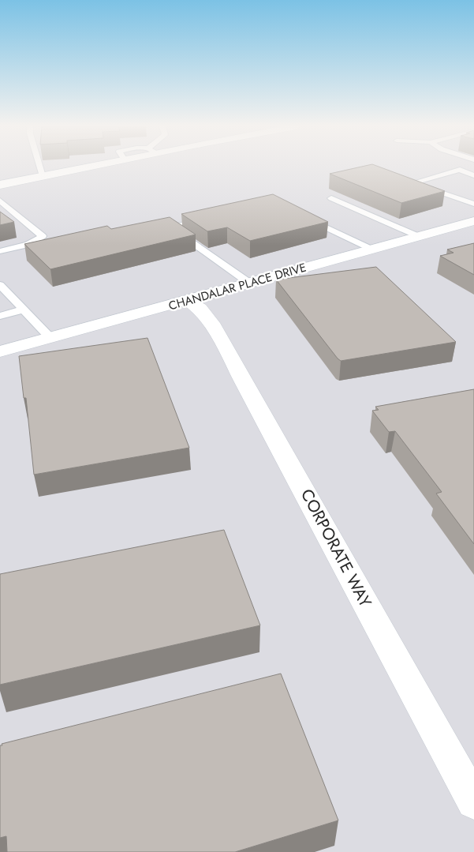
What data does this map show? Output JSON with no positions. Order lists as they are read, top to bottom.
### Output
{
  "streets": {
    "street": ["CHANDALAR PLACE DRIVE", "CORPORATE WAY"]
  },
  "crossings": [
    ["CHANDALAR PLACE DRIVE", "CORPORATE WAY"]
  ]
}
